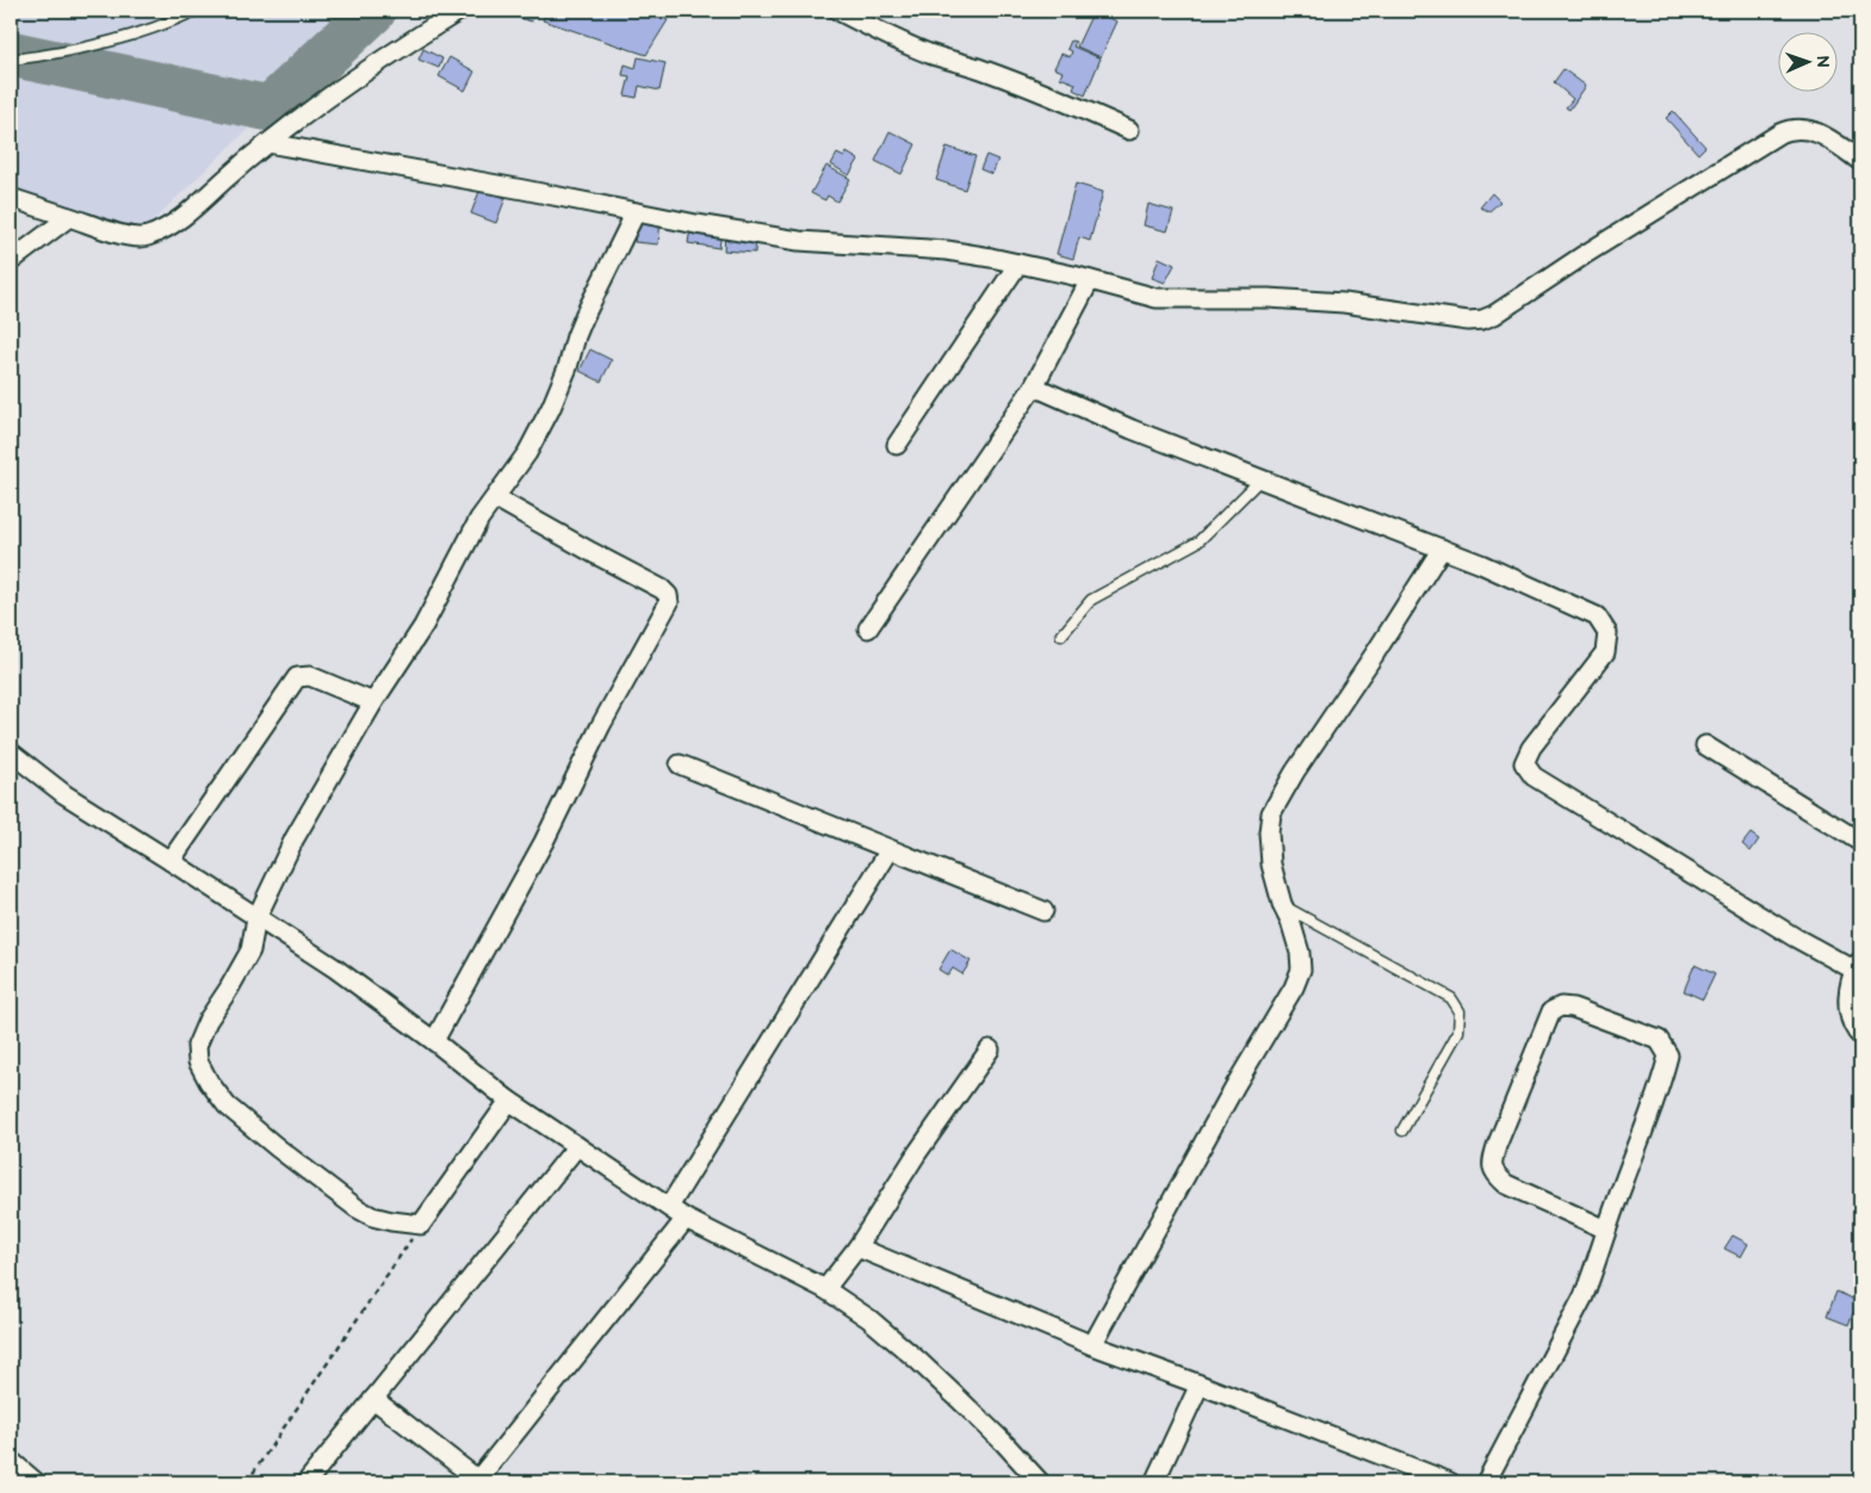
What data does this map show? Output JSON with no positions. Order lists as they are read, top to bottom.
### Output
{
  "north": "right"
}
